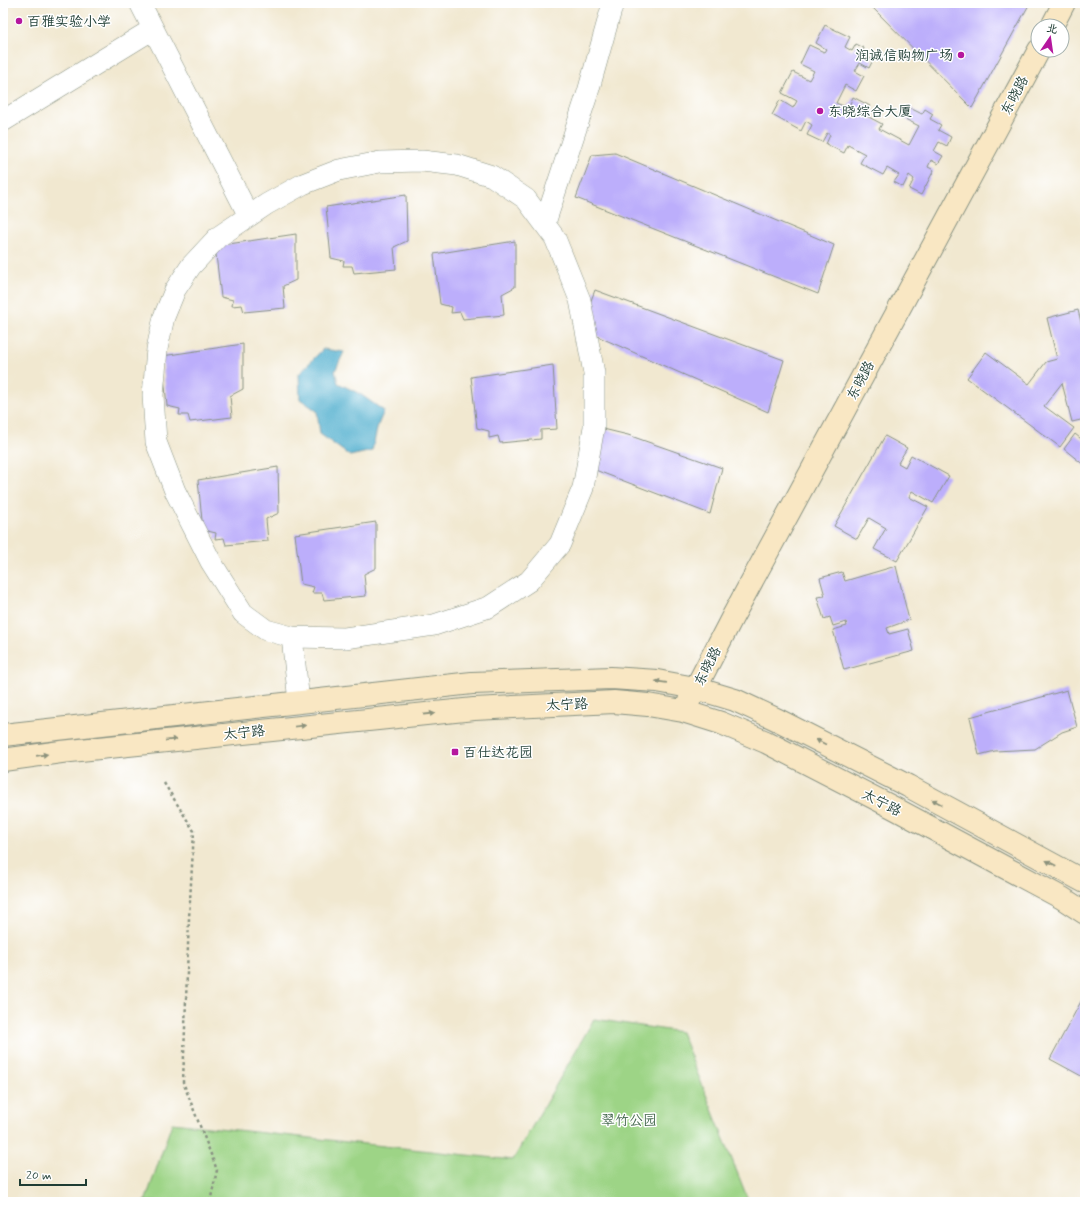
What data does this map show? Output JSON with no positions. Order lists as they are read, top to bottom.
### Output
{
  "streets": {
    "main road": ["东晓路", "太宁路"]
  },
  "crossings": [
    ["东晓路", "太宁路"]
  ],
  "parks": ["翠竹公园"],
  "places": {
    "other": ["百雅实验小学", "润诚信购物广场", "东晓综合大厦"],
    "transit": ["百仕达花园"]
  },
  "scale_bar": "20 m",
  "north": "top"
}
